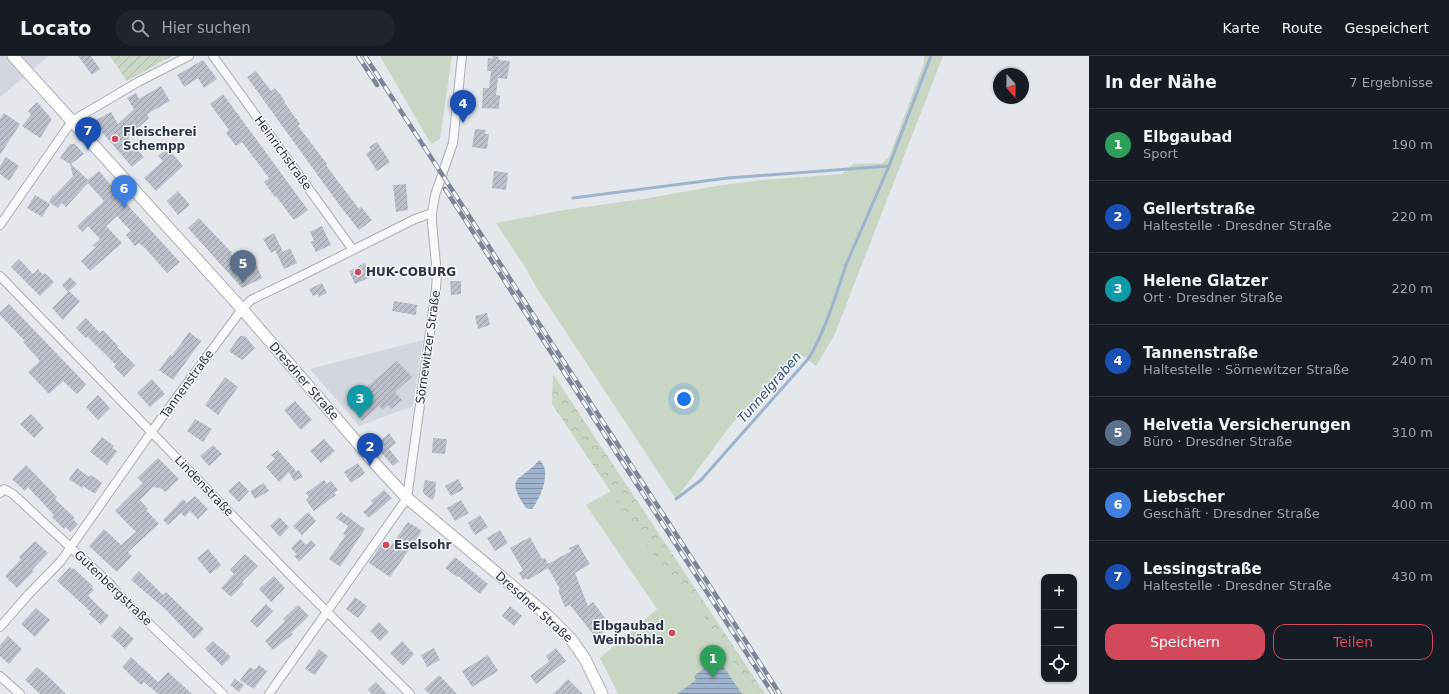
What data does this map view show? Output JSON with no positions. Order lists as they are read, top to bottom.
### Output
{
  "streets": {
    "main road": ["Dresdner Straße"],
    "street": [
      "Heinrichstraße",
      "Sörnewitzer Straße",
      "Tannenstraße",
      "Lindenstraße",
      "Gutenbergstraße"
    ]
  },
  "crossings": [
    ["Heinrichstraße", "Tannenstraße"],
    ["Sörnewitzer Straße", "Dresdner Straße"],
    ["Sörnewitzer Straße", "Tannenstraße"],
    ["Dresdner Straße", "Tannenstraße"],
    ["Tannenstraße", "Lindenstraße"],
    ["Tannenstraße", "Gutenbergstraße"]
  ],
  "water": ["Tunnelgraben"],
  "places": [
    "Fleischerei Schempp",
    "HUK-COBURG",
    "Eselsohr",
    "Elbgaubad Weinböhla"
  ],
  "north": "bottom",
  "page": {
    "header": "Locato",
    "search": "Hier suchen",
    "nav": ["Karte", "Route", "Gespeichert"],
    "heading": ["In der Nähe", "7 Ergebnisse"],
    "pins": [
      "4",
      "7",
      "6",
      "5",
      "3",
      "2",
      "1"
    ],
    "list": [
      {
        "mark": "1",
        "name": "Elbgaubad",
        "note": "Sport",
        "value": "190 m"
      },
      {
        "mark": "2",
        "name": "Gellertstraße",
        "note": "Haltestelle · Dresdner Straße",
        "value": "220 m"
      },
      {
        "mark": "3",
        "name": "Helene Glatzer",
        "note": "Ort · Dresdner Straße",
        "value": "220 m"
      },
      {
        "mark": "4",
        "name": "Tannenstraße",
        "note": "Haltestelle · Sörnewitzer Straße",
        "value": "240 m"
      },
      {
        "mark": "5",
        "name": "Helvetia Versicherungen",
        "note": "Büro · Dresdner Straße",
        "value": "310 m"
      },
      {
        "mark": "6",
        "name": "Liebscher",
        "note": "Geschäft · Dresdner Straße",
        "value": "400 m"
      },
      {
        "mark": "7",
        "name": "Lessingstraße",
        "note": "Haltestelle · Dresdner Straße",
        "value": "430 m"
      }
    ],
    "map_buttons": ["+", "−"],
    "buttons": ["Speichern", "Teilen"]
  }
}
